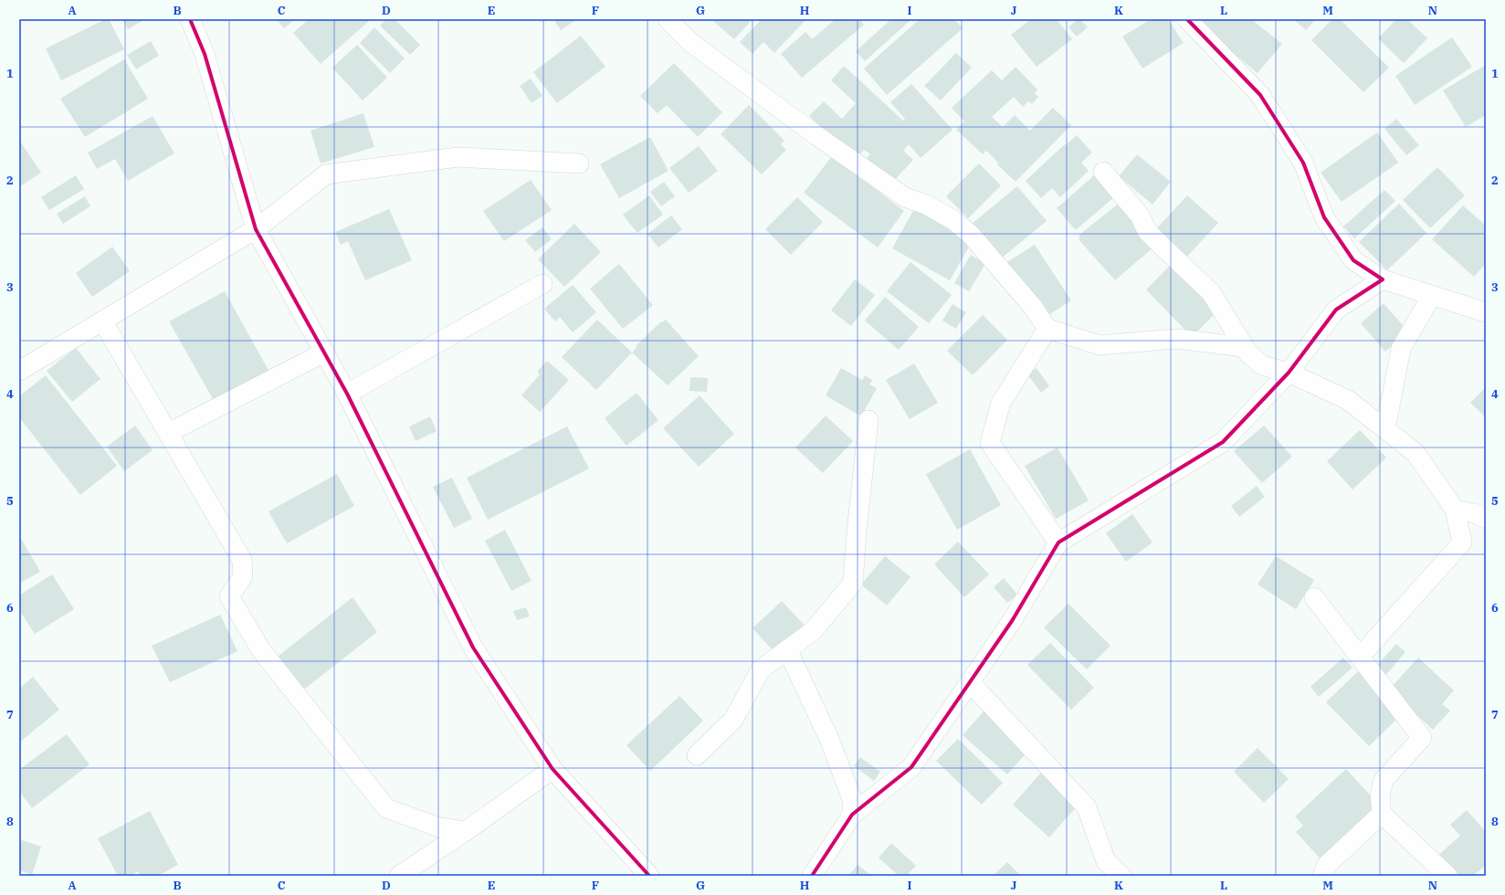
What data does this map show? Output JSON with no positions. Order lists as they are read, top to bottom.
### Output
{
  "grid": {
    "columns": [
      "A",
      "B",
      "C",
      "D",
      "E",
      "F",
      "G",
      "H",
      "I",
      "J",
      "K",
      "L",
      "M",
      "N"
    ],
    "rows": [
      "1",
      "2",
      "3",
      "4",
      "5",
      "6",
      "7",
      "8"
    ]
  }
}
